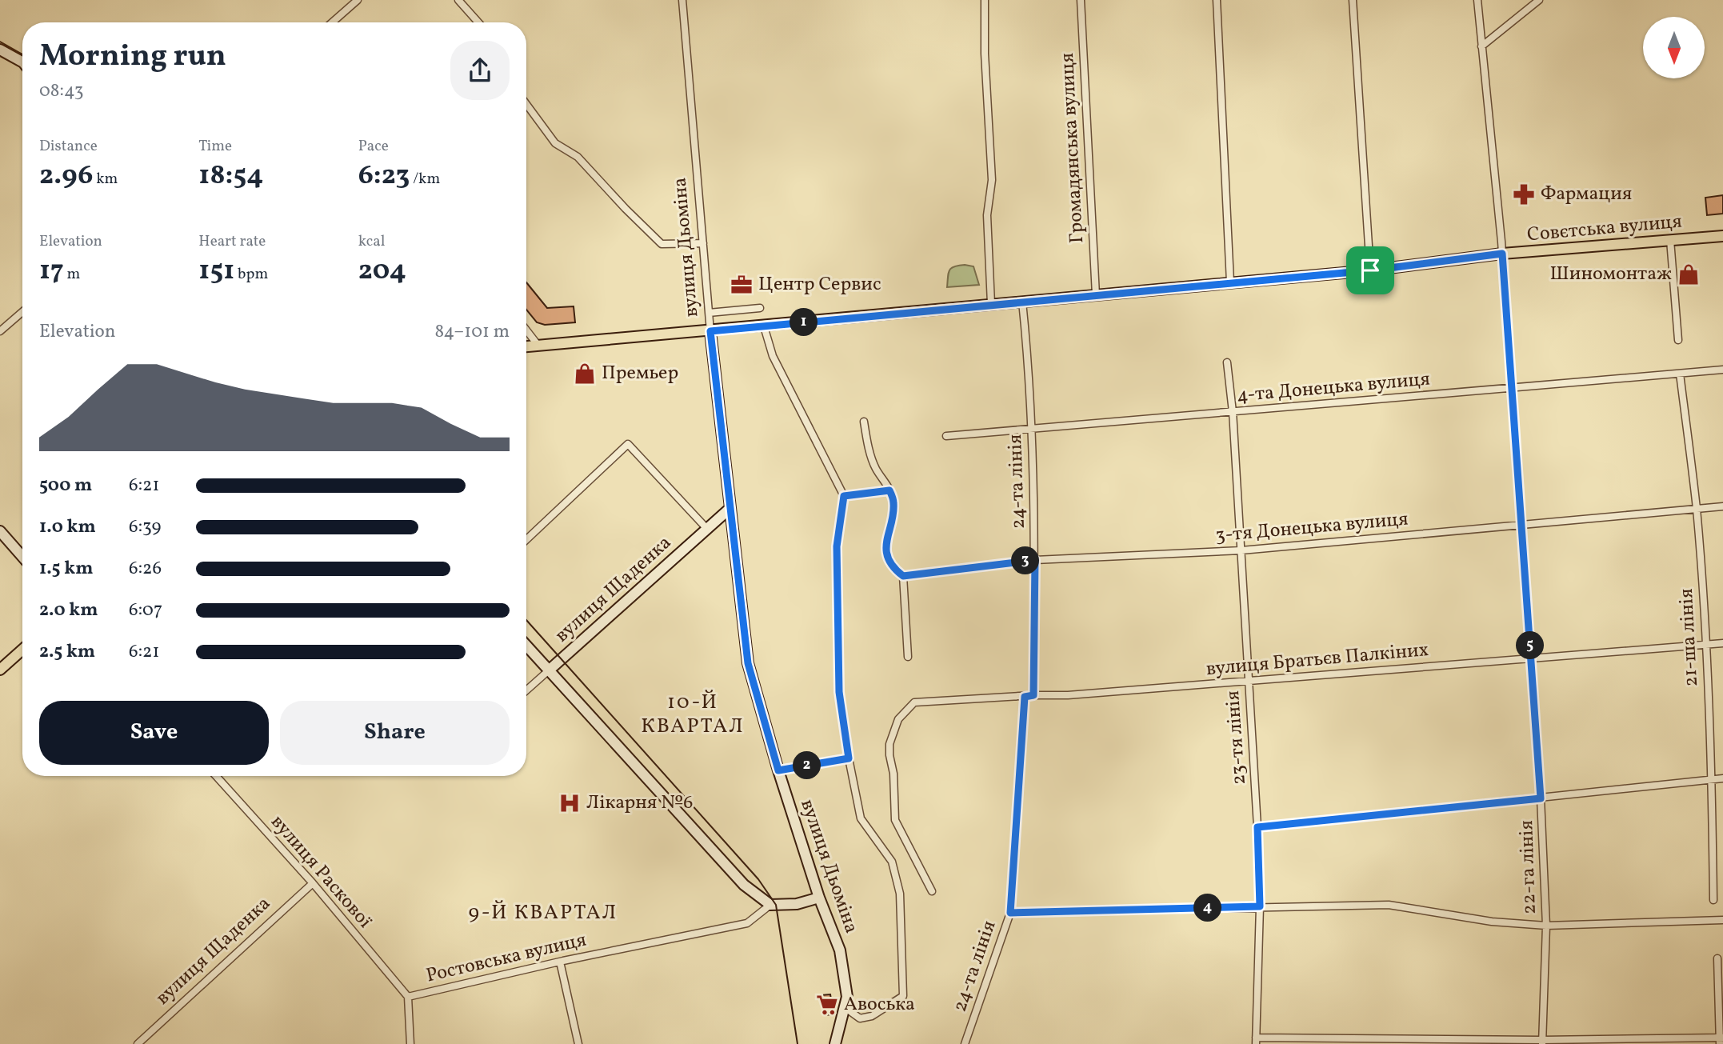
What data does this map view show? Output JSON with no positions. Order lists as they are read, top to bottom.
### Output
{
  "streets": {
    "main road": ["Совєтська вулиця"],
    "street": [
      "Громадянська вулиця",
      "вулиця Дьоміна",
      "4-та Донецька вулиця",
      "24-та лінія",
      "3-тя Донецька вулиця",
      "вулиця Щаденка",
      "21-ша лінія",
      "вулиця Братьєв Палкіних",
      "23-тя лінія",
      "22-га лінія",
      "вулиця Раскової",
      "Ростовська вулиця"
    ]
  },
  "crossings": [
    ["Громадянська вулиця", "Совєтська вулиця"],
    ["Совєтська вулиця", "вулиця Дьоміна"],
    ["Совєтська вулиця", "24-та лінія"],
    ["Совєтська вулиця", "22-га лінія"],
    ["вулиця Дьоміна", "вулиця Щаденка"],
    ["4-та Донецька вулиця", "24-та лінія"],
    ["4-та Донецька вулиця", "21-ша лінія"],
    ["4-та Донецька вулиця", "23-тя лінія"],
    ["4-та Донецька вулиця", "22-га лінія"],
    ["24-та лінія", "3-тя Донецька вулиця"],
    ["24-та лінія", "вулиця Братьєв Палкіних"],
    ["3-тя Донецька вулиця", "21-ша лінія"],
    ["3-тя Донецька вулиця", "23-тя лінія"],
    ["3-тя Донецька вулиця", "22-га лінія"],
    ["вулиця Щаденка", "вулиця Раскової"],
    ["21-ша лінія", "вулиця Братьєв Палкіних"],
    ["вулиця Братьєв Палкіних", "23-тя лінія"],
    ["вулиця Братьєв Палкіних", "22-га лінія"],
    ["вулиця Раскової", "Ростовська вулиця"]
  ],
  "districts": ["10-Й КВАРТАЛ", "9-Й КВАРТАЛ"],
  "places": {
    "pharmacy": ["Фармация"],
    "shop": ["Шиномонтаж", "Премьер"],
    "office": ["Центр Сервис"],
    "hospital": ["Лікарня №6"],
    "supermarket": ["Авоська"]
  },
  "north": "bottom",
  "page": {
    "heading": ["Morning run", "08:43"],
    "stats": [
      ["Distance", "2.96 km"],
      ["Time", "18:54"],
      ["Pace", "6:23 /km"],
      ["Elevation", "17 m"],
      ["Heart rate", "151 bpm"],
      ["kcal", "204"]
    ],
    "pins": [
      "1",
      "3",
      "5",
      "2",
      "4"
    ],
    "chart": ["Elevation", "84–101 m"],
    "list": [
      {
        "name": "500 m",
        "note": "6:21"
      },
      {
        "name": "1.0 km",
        "note": "6:39"
      },
      {
        "name": "1.5 km",
        "note": "6:26"
      },
      {
        "name": "2.0 km",
        "note": "6:07"
      },
      {
        "name": "2.5 km",
        "note": "6:21"
      }
    ],
    "buttons": ["Save", "Share"]
  }
}
